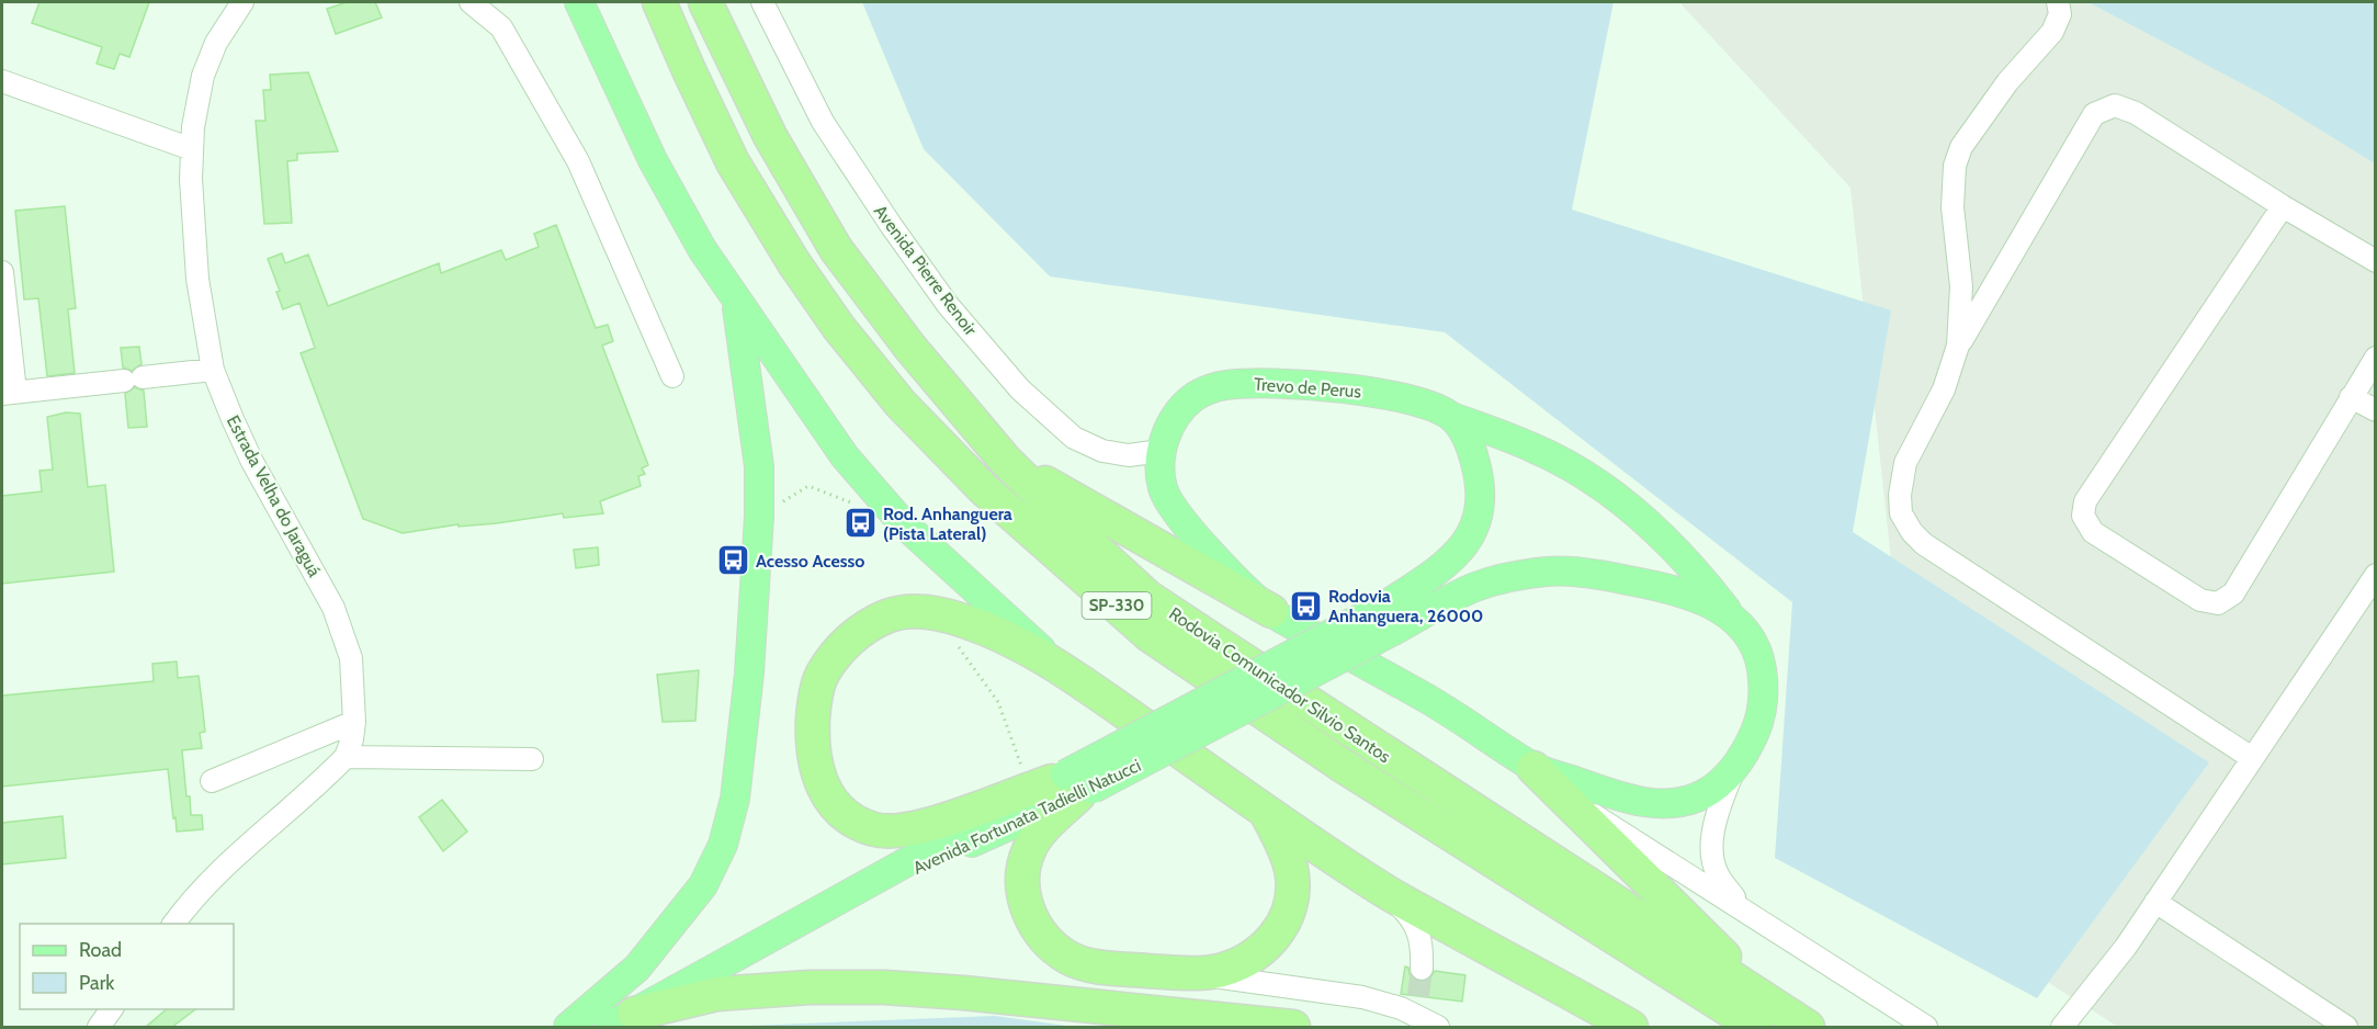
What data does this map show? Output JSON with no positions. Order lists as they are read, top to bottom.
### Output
{
  "streets": {
    "highway": ["SP-330", "Rodovia Comunicador Silvio Santos"],
    "main road": ["Trevo de Perus", "Avenida Fortunata Tadielli Natucci"],
    "street": ["Avenida Pierre Renoir", "Estrada Velha do Jaraguá"]
  },
  "crossings": [
    ["Avenida Pierre Renoir", "Trevo de Perus"]
  ],
  "places": {
    "bus stop": ["Rod. Anhanguera (Pista Lateral)", "Acesso Acesso", "Rodovia Anhanguera, 26000"]
  },
  "legend": ["Road", "Park"]
}
